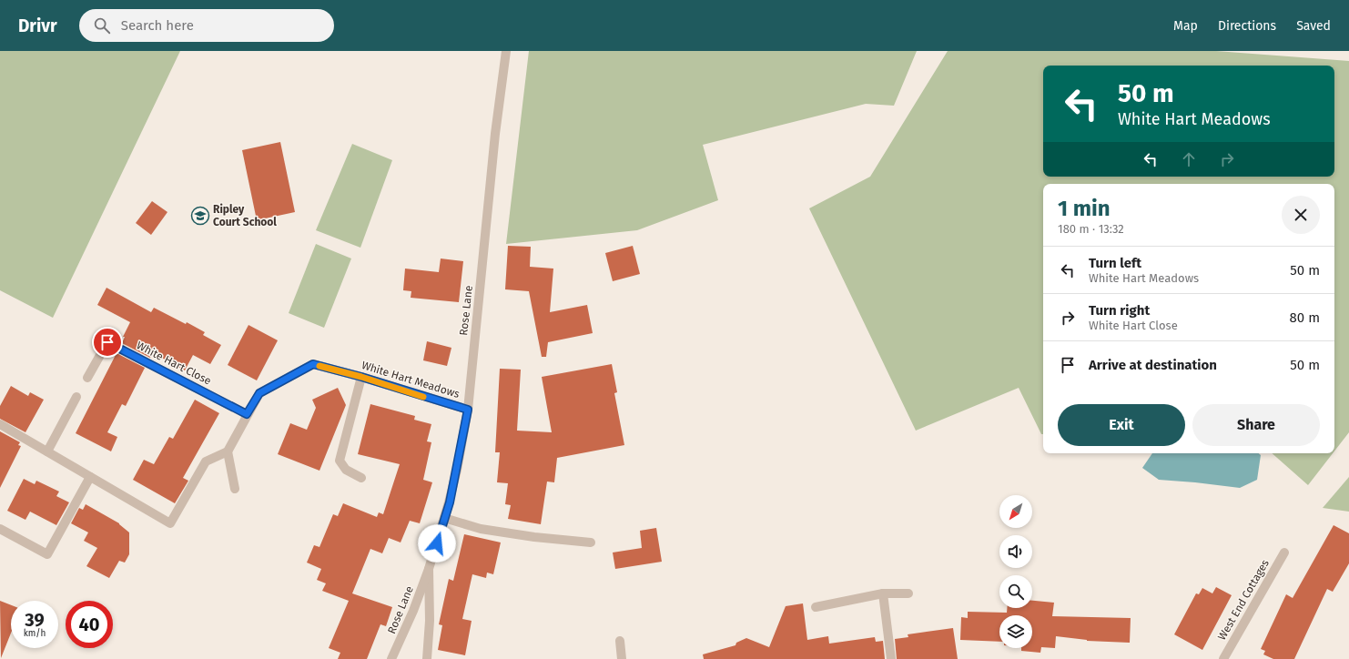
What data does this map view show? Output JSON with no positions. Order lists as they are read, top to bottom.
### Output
{
  "streets": {
    "street": [
      "Rose Lane",
      "White Hart Close",
      "White Hart Meadows",
      "West End Cottages"
    ]
  },
  "crossings": [
    ["Rose Lane", "White Hart Meadows"],
    ["White Hart Close", "White Hart Meadows"]
  ],
  "places": {
    "school or university": ["Ripley Court School"]
  },
  "north": "bottom left",
  "page": {
    "header": "Drivr",
    "search": "Search here",
    "nav": ["Map", "Directions", "Saved"],
    "turn": ["50 m", "White Hart Meadows"],
    "heading": ["1 min", "180 m · 13:32"],
    "list": [
      {
        "name": "Turn left",
        "note": "White Hart Meadows",
        "value": "50 m"
      },
      {
        "name": "Turn right",
        "note": "White Hart Close",
        "value": "80 m"
      },
      {
        "name": "Arrive at destination",
        "value": "50 m"
      }
    ],
    "buttons": ["Exit", "Share"],
    "speed": "39 km/h",
    "limit": "40"
  }
}
